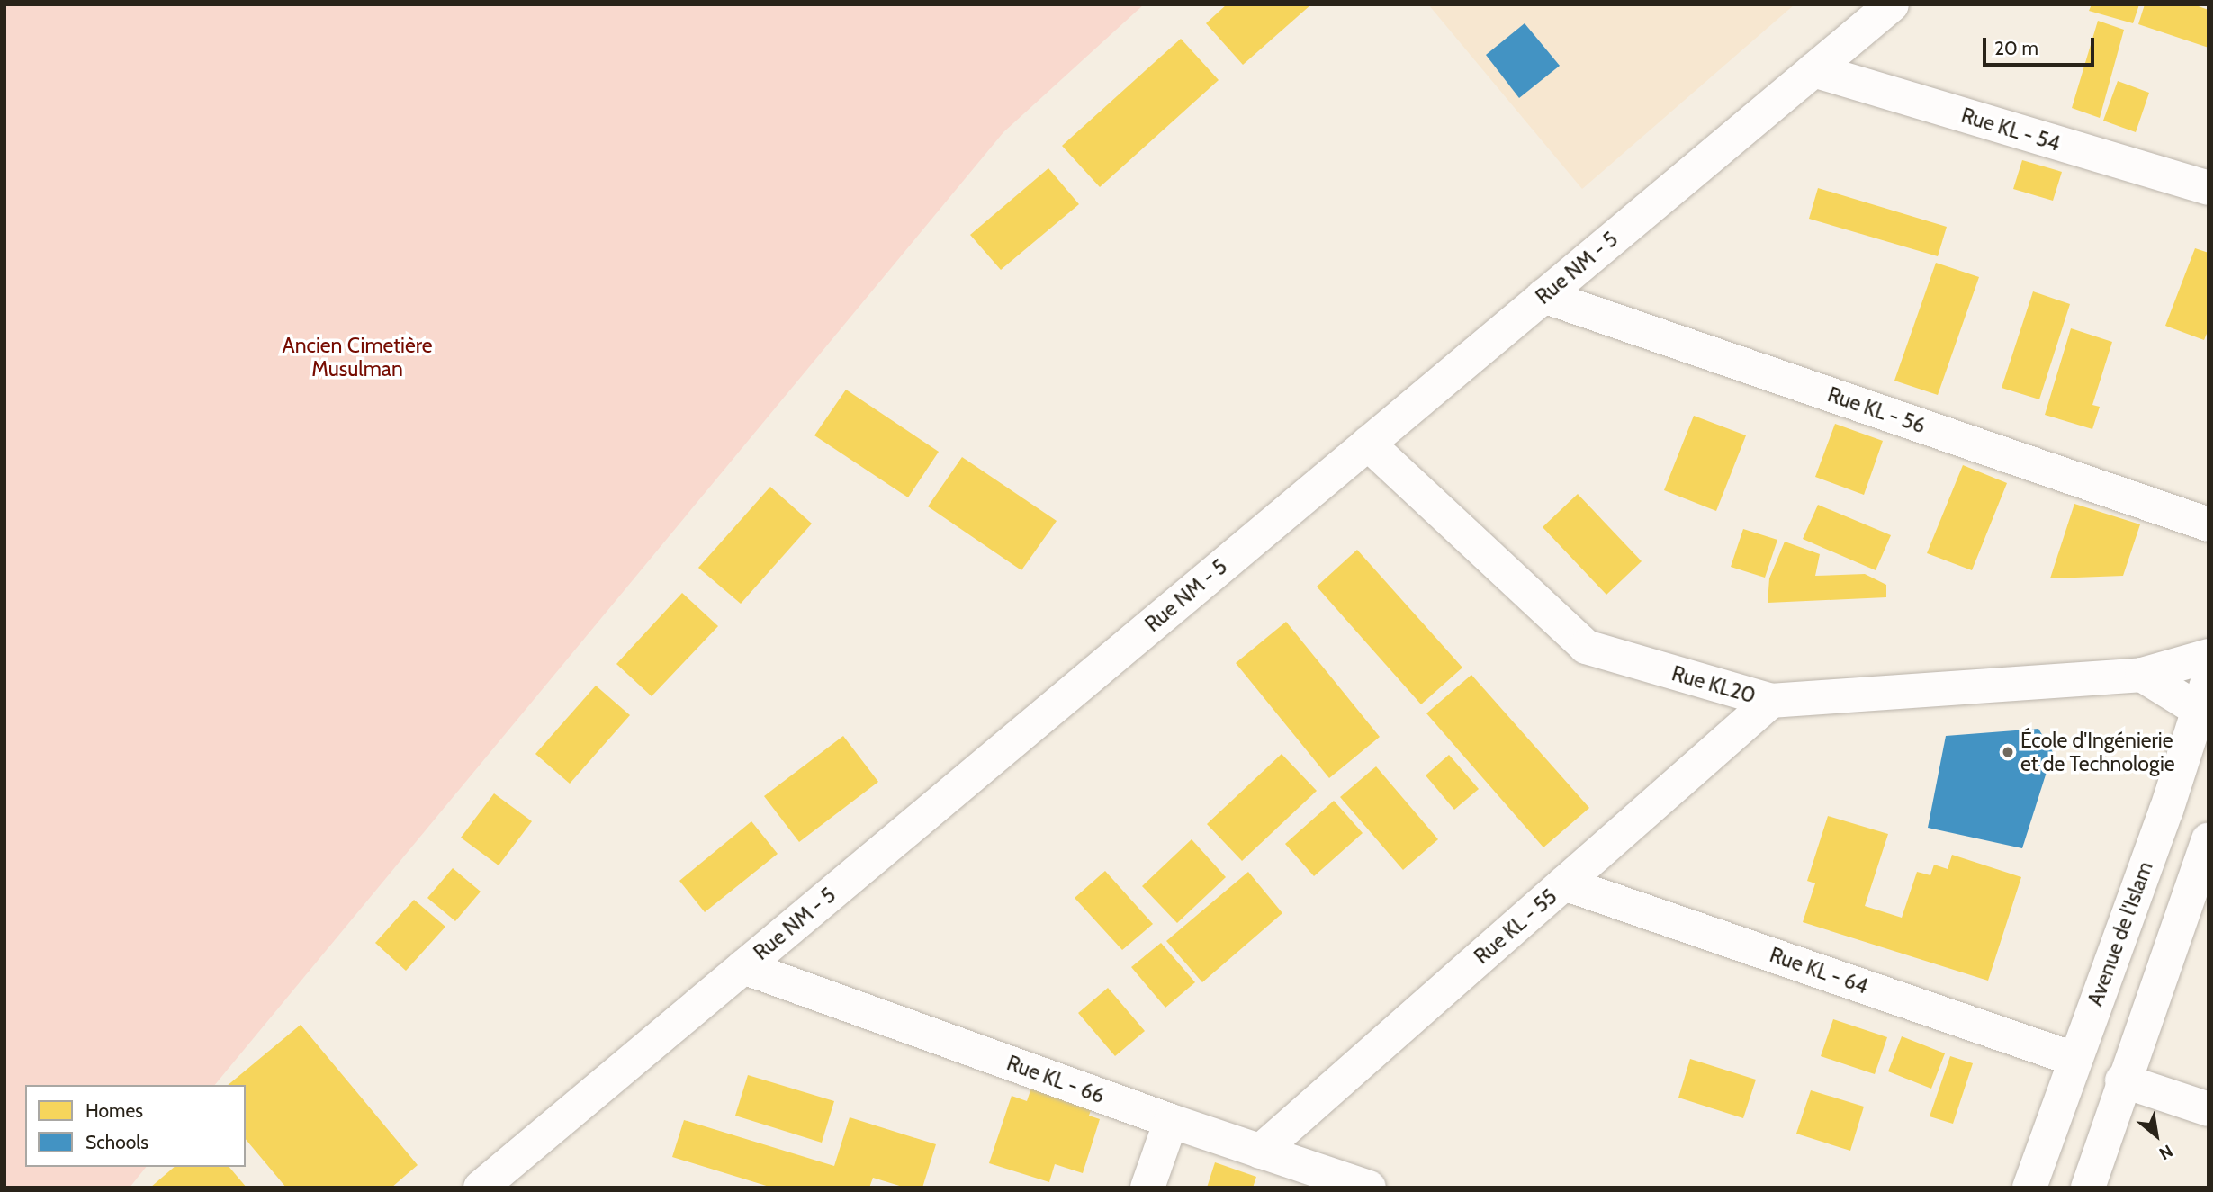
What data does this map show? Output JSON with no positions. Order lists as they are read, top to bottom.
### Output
{
  "streets": {
    "street": [
      "Rue KL - 54",
      "Rue NM - 5",
      "Rue KL - 56",
      "Rue KL20",
      "Rue KL - 55",
      "Avenue de l'Islam",
      "Rue KL - 64",
      "Rue KL - 66"
    ]
  },
  "crossings": [
    ["Rue KL - 54", "Rue NM - 5"],
    ["Rue NM - 5", "Rue KL - 56"],
    ["Rue NM - 5", "Rue KL20"],
    ["Rue NM - 5", "Rue KL - 66"],
    ["Rue KL20", "Rue KL - 55"],
    ["Rue KL - 55", "Rue KL - 64"],
    ["Rue KL - 55", "Rue KL - 66"],
    ["Avenue de l'Islam", "Rue KL - 64"]
  ],
  "parks": ["Ancien Cimetière Musulman"],
  "places": ["École d'Ingénierie et de Technologie"],
  "legend": ["Homes", "Schools"],
  "scale_bar": "20 m",
  "north": "bottom right"
}
